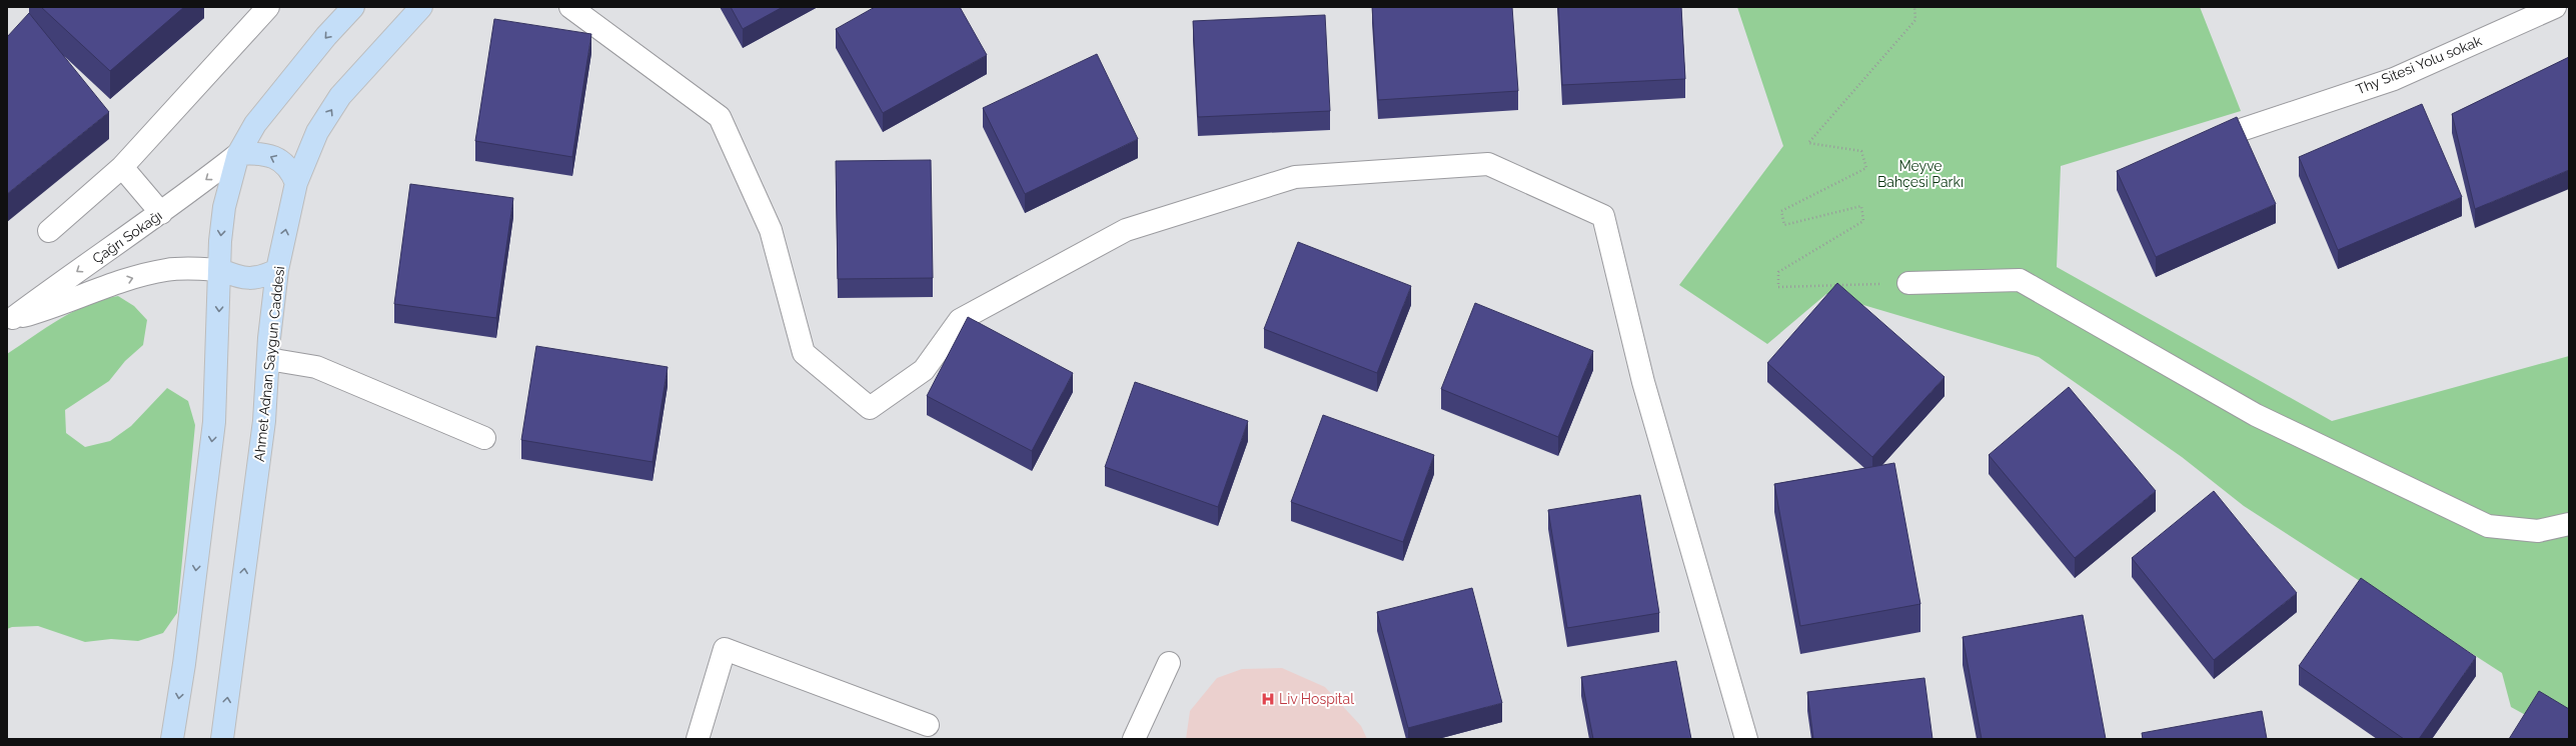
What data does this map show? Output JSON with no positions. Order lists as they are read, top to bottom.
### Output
{
  "streets": {
    "main road": ["Ahmet Adnan Saygun Caddesi"],
    "street": ["Thy Sitesi Yolu sokak", "Çağrı Sokağı"]
  },
  "parks": ["Meyve Bahçesi Parkı"],
  "places": {
    "hospital": ["Liv Hospital"]
  }
}
